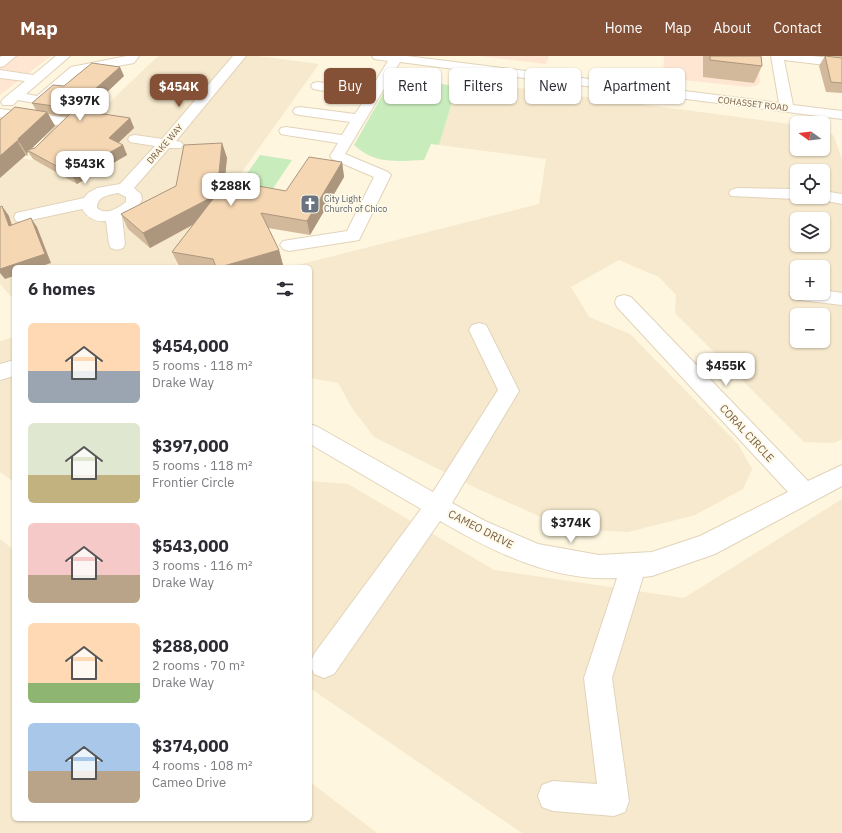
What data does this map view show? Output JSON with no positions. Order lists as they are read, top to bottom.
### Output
{
  "streets": {
    "street": [
      "COHASSET ROAD",
      "DRAKE WAY",
      "CORAL CIRCLE",
      "CAMEO DRIVE"
    ]
  },
  "crossings": [
    ["CORAL CIRCLE", "CAMEO DRIVE"]
  ],
  "places": {
    "church": ["City Light Church of Chico"]
  },
  "north": "left",
  "page": {
    "header": "Map",
    "nav": [
      "Home",
      "Map",
      "About",
      "Contact"
    ],
    "chip": [
      "Buy",
      "Rent",
      "Filters",
      "New",
      "Apartment"
    ],
    "price": [
      "$454K",
      "$397K",
      "$543K",
      "$288K",
      "$455K",
      "$374K"
    ],
    "map_buttons": ["+", "−"],
    "heading": "6 homes",
    "list": [
      {
        "name": "$454,000",
        "note": "5 rooms · 118 m² · Drake Way"
      },
      {
        "name": "$397,000",
        "note": "5 rooms · 118 m² · Frontier Circle"
      },
      {
        "name": "$543,000",
        "note": "3 rooms · 116 m² · Drake Way"
      },
      {
        "name": "$288,000",
        "note": "2 rooms · 70 m² · Drake Way"
      },
      {
        "name": "$374,000",
        "note": "4 rooms · 108 m² · Cameo Drive"
      }
    ]
  }
}
